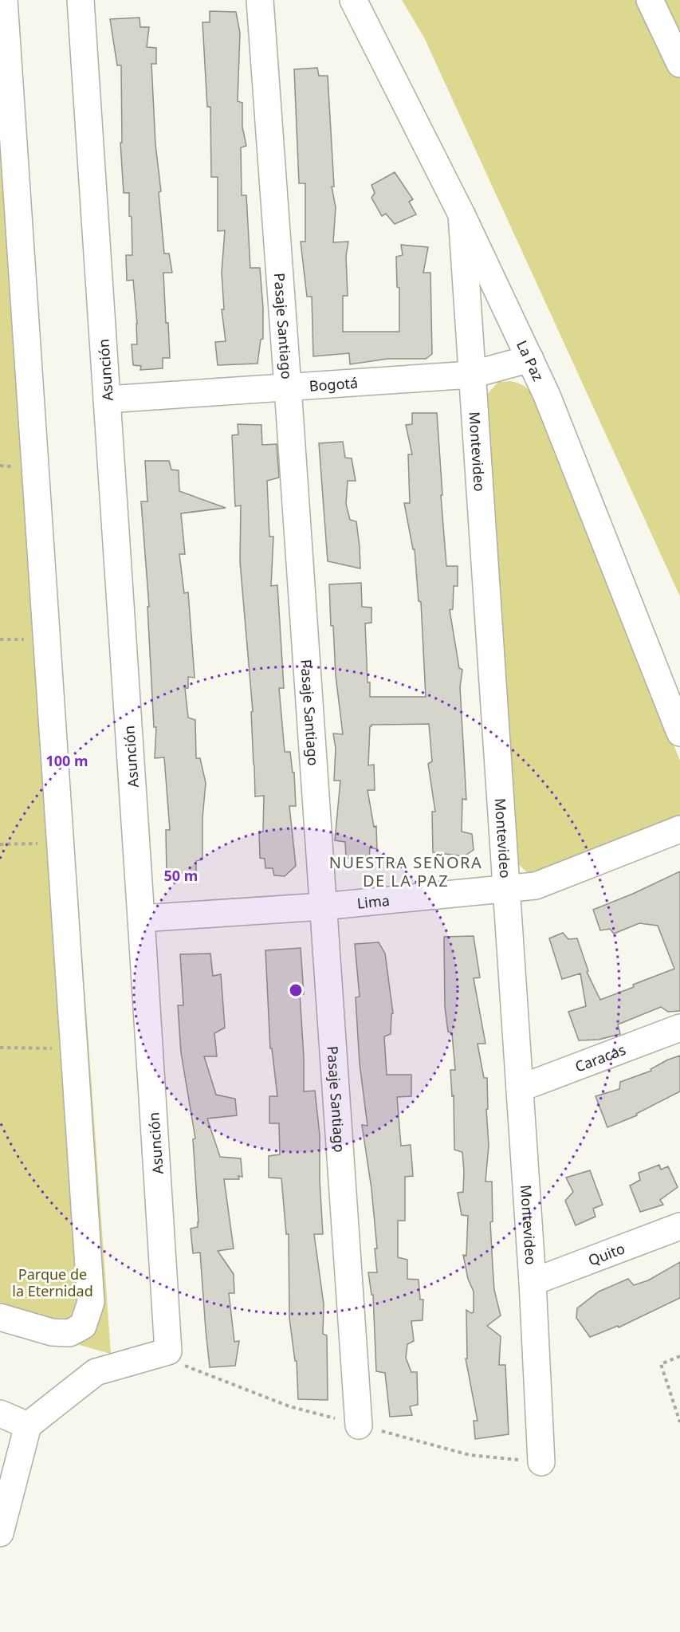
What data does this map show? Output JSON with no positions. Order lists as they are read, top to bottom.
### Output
{
  "streets": {
    "main road": [
      "Pasaje Santiago",
      "La Paz",
      "Asunción",
      "Bogotá",
      "Montevideo",
      "Lima",
      "Caracas",
      "Quito"
    ]
  },
  "crossings": [
    ["Pasaje Santiago", "Bogotá"],
    ["Pasaje Santiago", "Lima"],
    ["La Paz", "Bogotá"],
    ["La Paz", "Montevideo"],
    ["Asunción", "Bogotá"],
    ["Asunción", "Lima"],
    ["Bogotá", "Montevideo"],
    ["Montevideo", "Lima"],
    ["Montevideo", "Caracas"],
    ["Montevideo", "Quito"]
  ],
  "districts": ["NUESTRA SEÑORA DE LA PAZ"],
  "parks": ["Parque de la Eternidad"],
  "rings": ["100 m", "50 m"]
}
